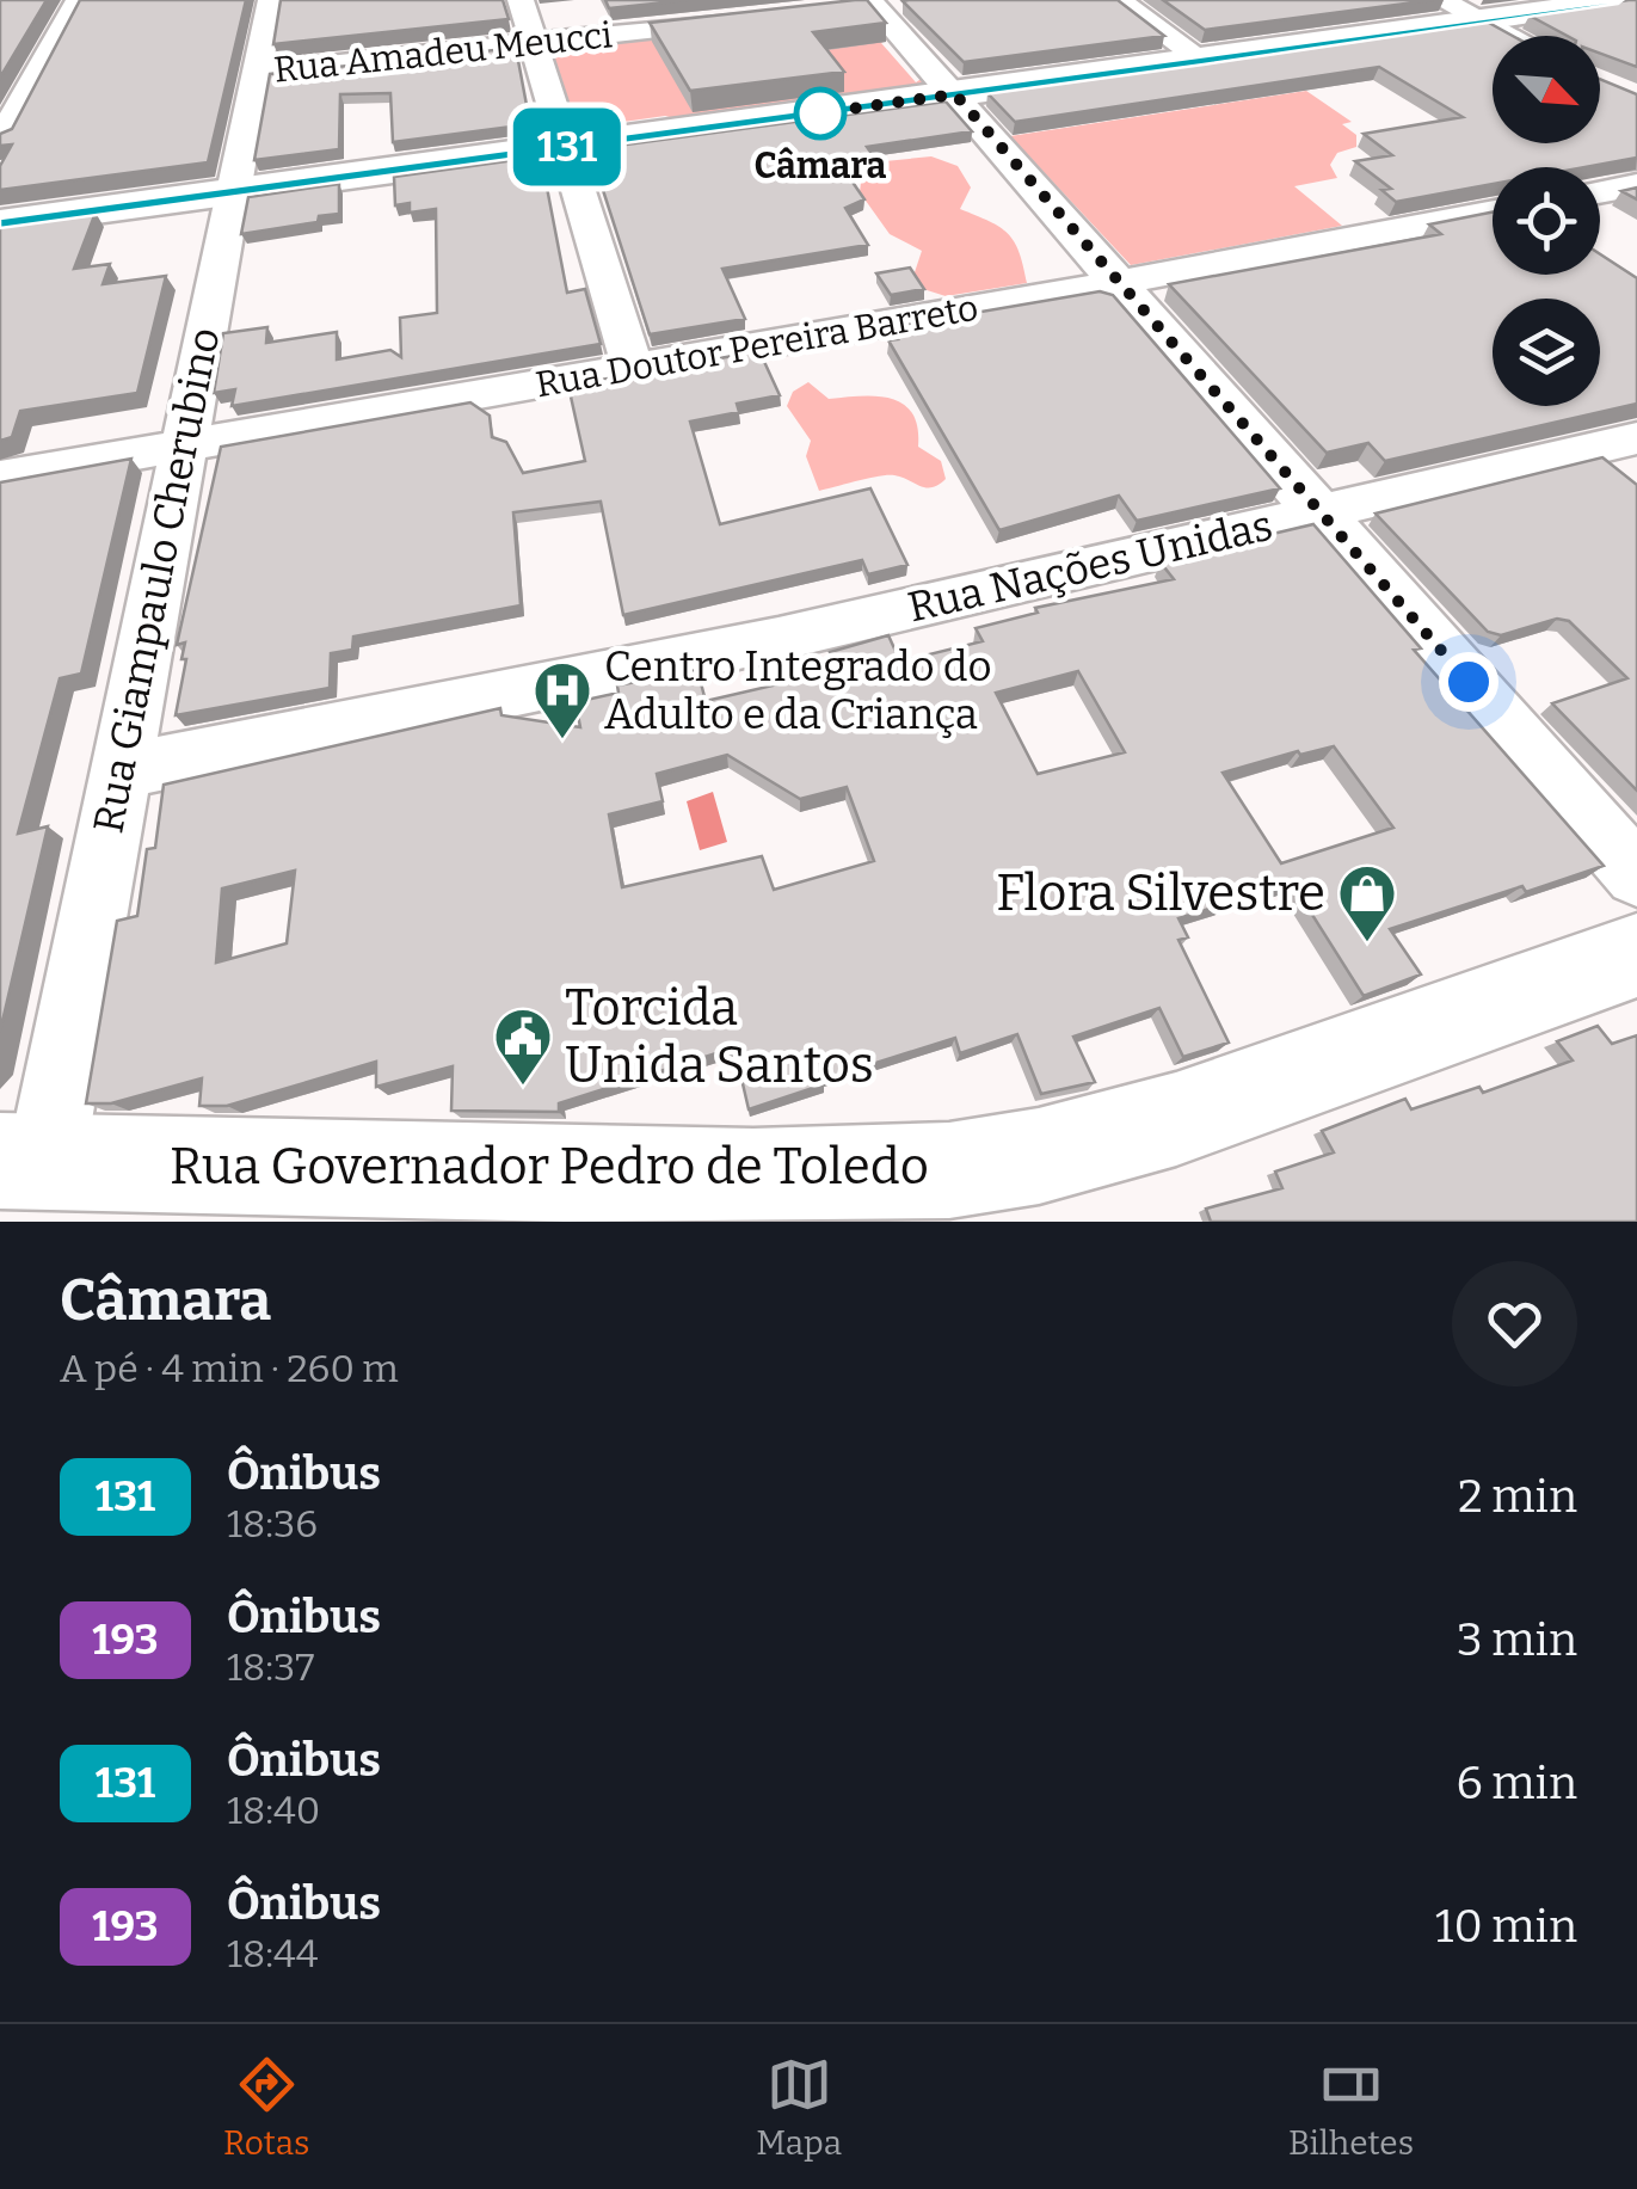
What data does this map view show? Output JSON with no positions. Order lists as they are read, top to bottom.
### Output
{
  "streets": {
    "main road": ["Rua Governador Pedro de Toledo"],
    "street": [
      "Rua Amadeu Meucci",
      "Rua Doutor Pereira Barreto",
      "Rua Nações Unidas",
      "Rua Giampaulo Cherubino"
    ]
  },
  "crossings": [
    ["Rua Amadeu Meucci", "Rua Giampaulo Cherubino"],
    ["Rua Doutor Pereira Barreto", "Rua Giampaulo Cherubino"],
    ["Rua Nações Unidas", "Rua Giampaulo Cherubino"],
    ["Rua Giampaulo Cherubino", "Rua Governador Pedro de Toledo"]
  ],
  "places": {
    "other": ["Câmara"],
    "hospital": ["Centro Integrado do Adulto e da Criança"],
    "shop": ["Flora Silvestre"],
    "public building": ["Torcida Unida Santos"]
  },
  "lines": ["bus line 131"],
  "north": "bottom right",
  "page": {
    "on_map": "131",
    "heading": ["Câmara", "A pé · 4 min · 260 m"],
    "list": [
      {
        "mark": "131",
        "name": "Ônibus",
        "note": "18:36",
        "value": "2 min"
      },
      {
        "mark": "193",
        "name": "Ônibus",
        "note": "18:37",
        "value": "3 min"
      },
      {
        "mark": "131",
        "name": "Ônibus",
        "note": "18:40",
        "value": "6 min"
      },
      {
        "mark": "193",
        "name": "Ônibus",
        "note": "18:44",
        "value": "10 min"
      }
    ],
    "tabs": ["Rotas", "Mapa", "Bilhetes"]
  }
}
